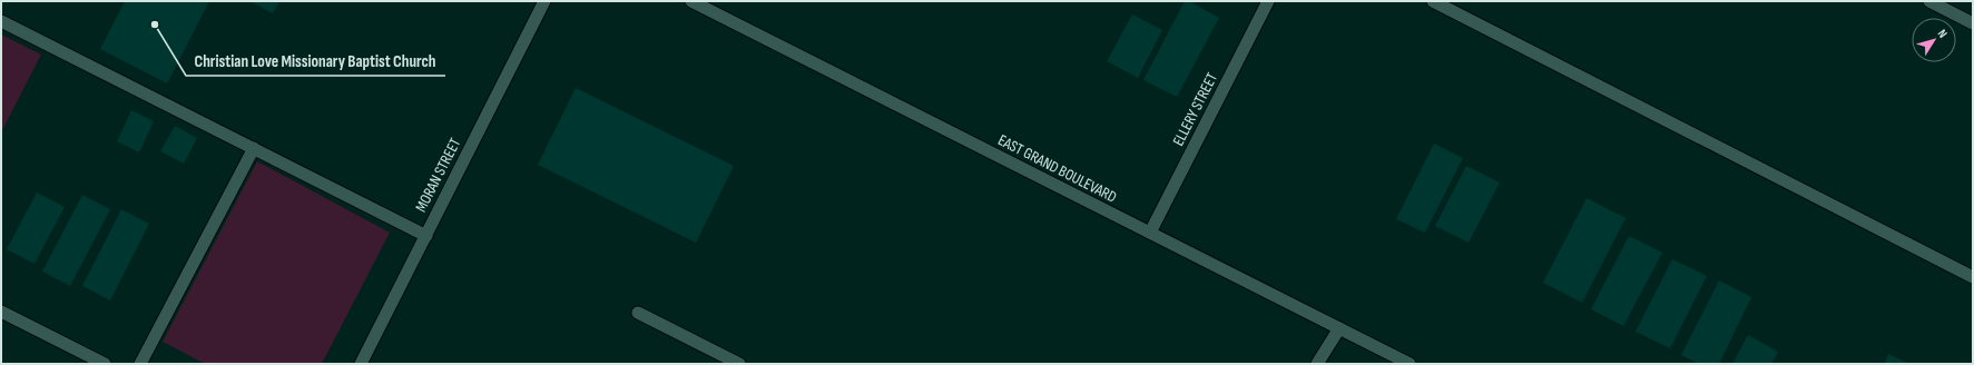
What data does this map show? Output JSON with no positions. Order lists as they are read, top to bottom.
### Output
{
  "streets": {
    "street": ["ELLERY STREET", "EAST GRAND BOULEVARD", "MORAN STREET"]
  },
  "crossings": [
    ["ELLERY STREET", "EAST GRAND BOULEVARD"]
  ],
  "places": ["Christian Love Missionary Baptist Church"],
  "north": "top right"
}
